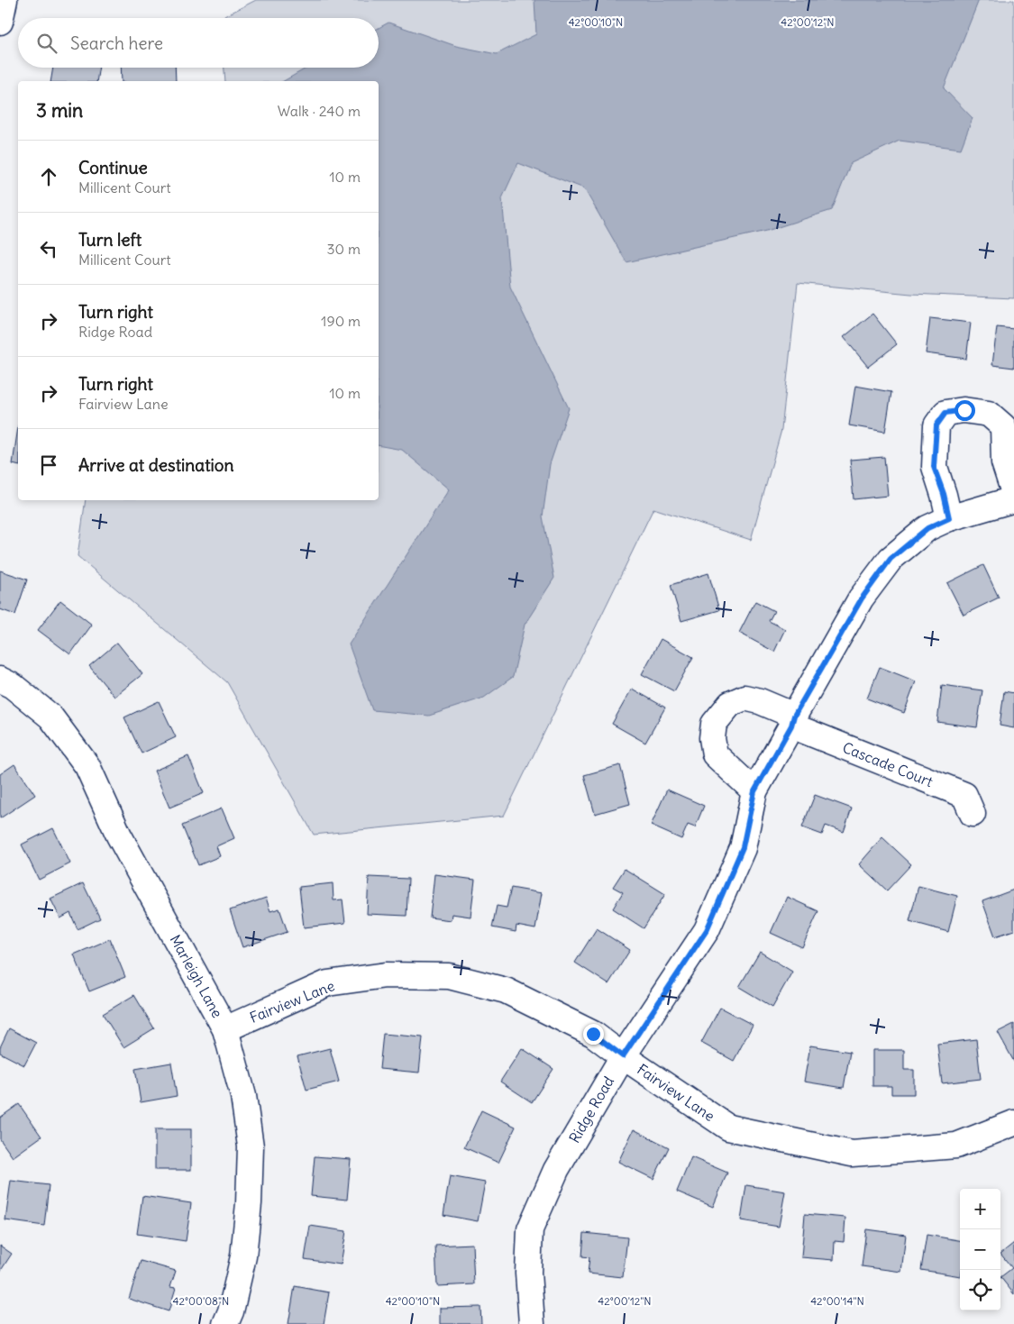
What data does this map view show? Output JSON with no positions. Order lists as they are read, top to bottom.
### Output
{
  "streets": {
    "street": [
      "Cascade Court",
      "Marleigh Lane",
      "Fairview Lane",
      "Ridge Road"
    ]
  },
  "crossings": [
    ["Cascade Court", "Ridge Road"],
    ["Marleigh Lane", "Fairview Lane"],
    ["Fairview Lane", "Ridge Road"]
  ],
  "page": {
    "search": "Search here",
    "heading": ["3 min", "Walk · 240 m"],
    "list": [
      ["Continue", "Millicent Court", "10 m"],
      ["Turn left", "Millicent Court", "30 m"],
      ["Turn right", "Ridge Road", "190 m"],
      ["Turn right", "Fairview Lane", "10 m"],
      "Arrive at destination"
    ],
    "map_buttons": ["+", "−"]
  },
  "coordinates": [
    "42°00'10\"N",
    "42°00'12\"N",
    "42°00'08\"N",
    "42°00'14\"N"
  ]
}
